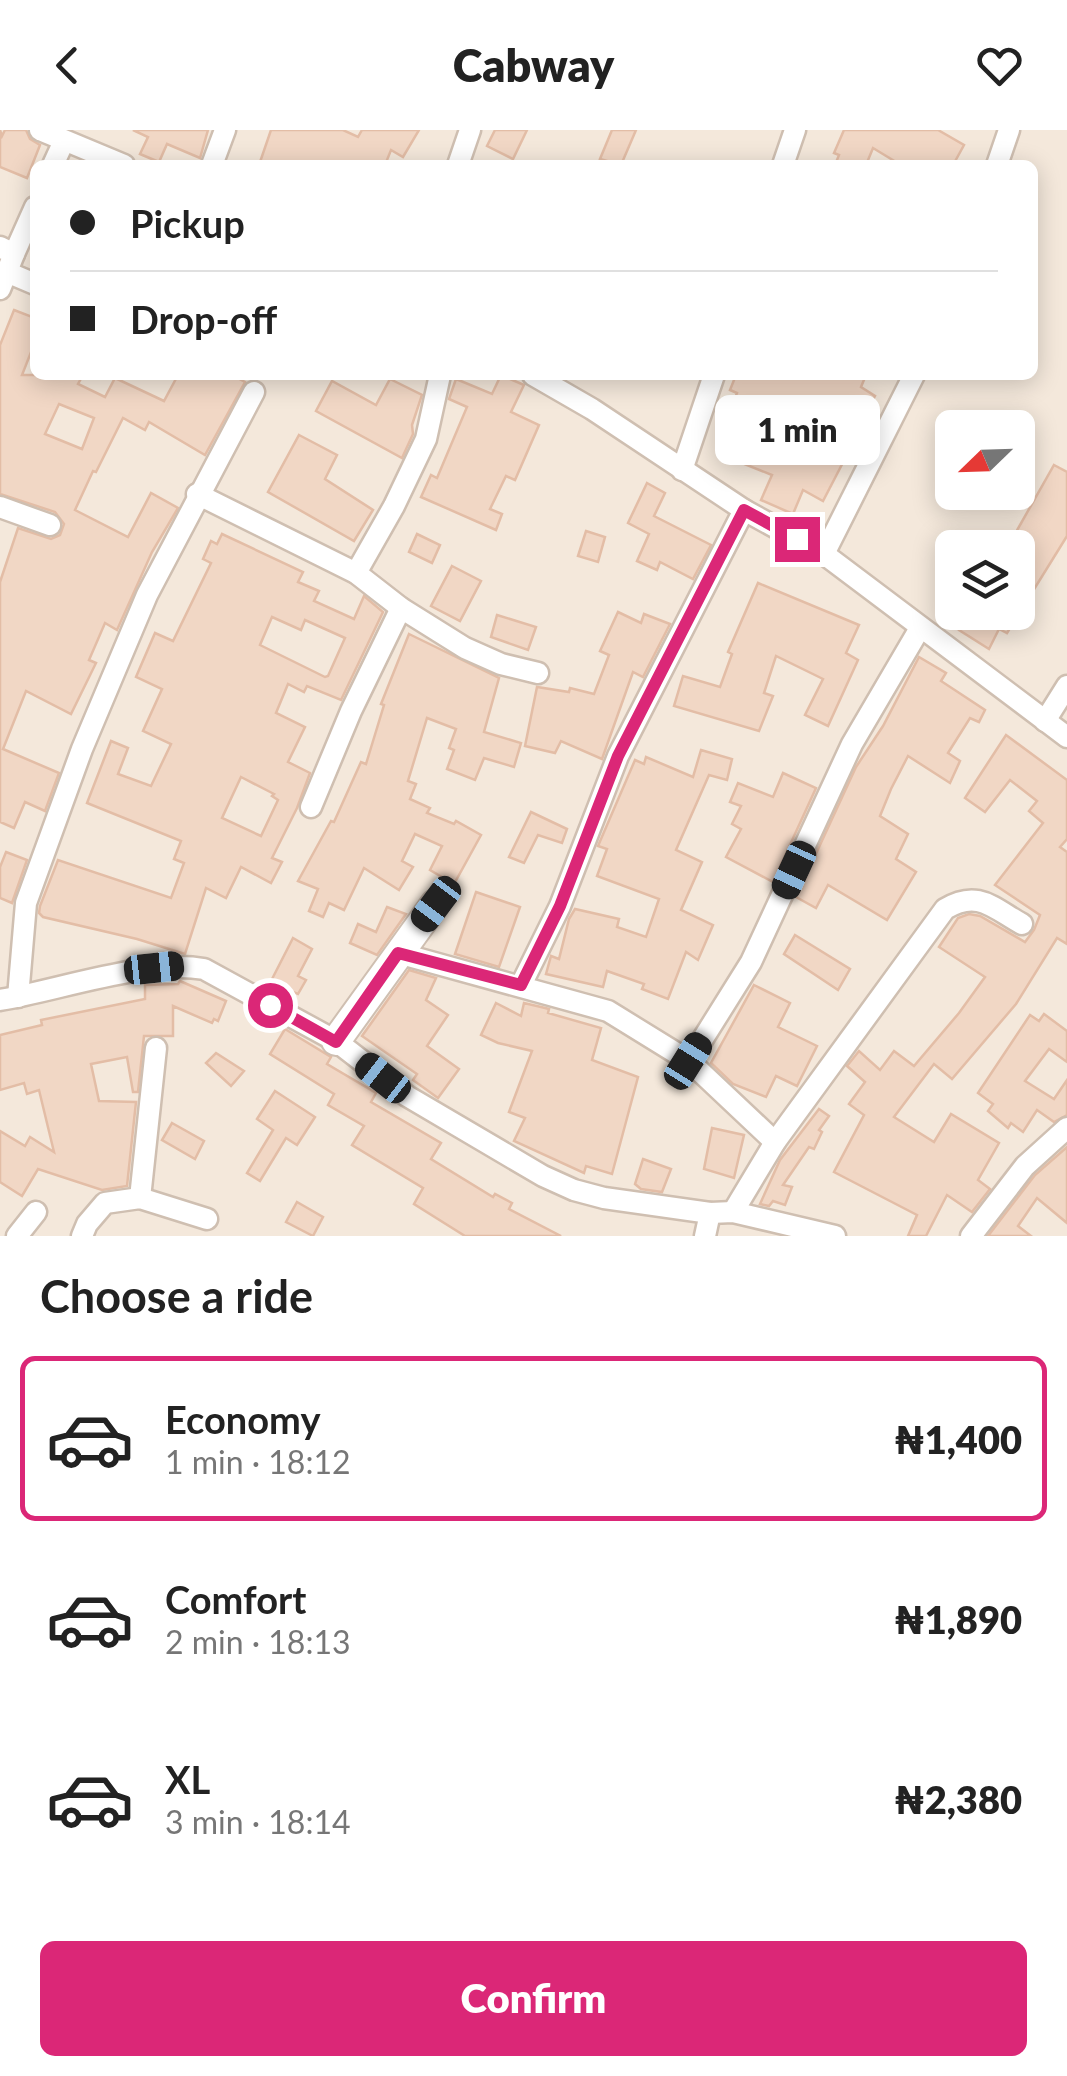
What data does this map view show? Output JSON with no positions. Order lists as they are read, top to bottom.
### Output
{
  "north": "bottom left",
  "page": {
    "header": "Cabway",
    "banner": ["Pickup", "Drop-off"],
    "bubble": "1 min",
    "heading": "Choose a ride",
    "list": [
      {
        "name": "Economy",
        "note": "1 min · 18:12",
        "value": "₦1,400"
      },
      {
        "name": "Comfort",
        "note": "2 min · 18:13",
        "value": "₦1,890"
      },
      {
        "name": "XL",
        "note": "3 min · 18:14",
        "value": "₦2,380"
      }
    ],
    "buttons": "Confirm"
  }
}
